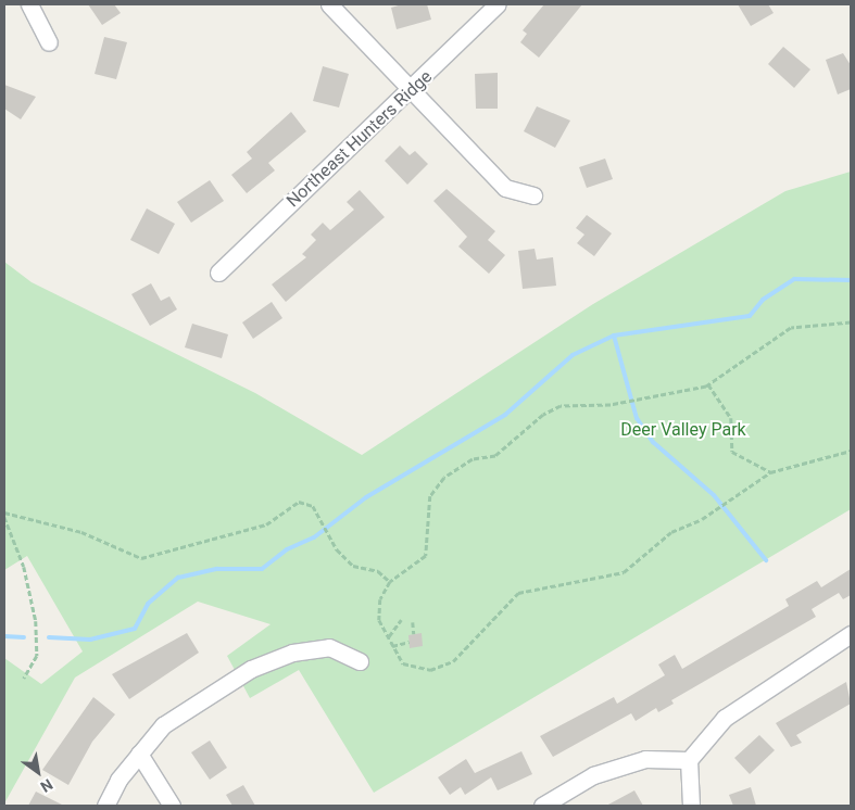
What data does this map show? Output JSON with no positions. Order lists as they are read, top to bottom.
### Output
{
  "streets": {
    "street": ["Northeast Hunters Ridge"]
  },
  "parks": ["Deer Valley Park"],
  "north": "bottom right"
}
